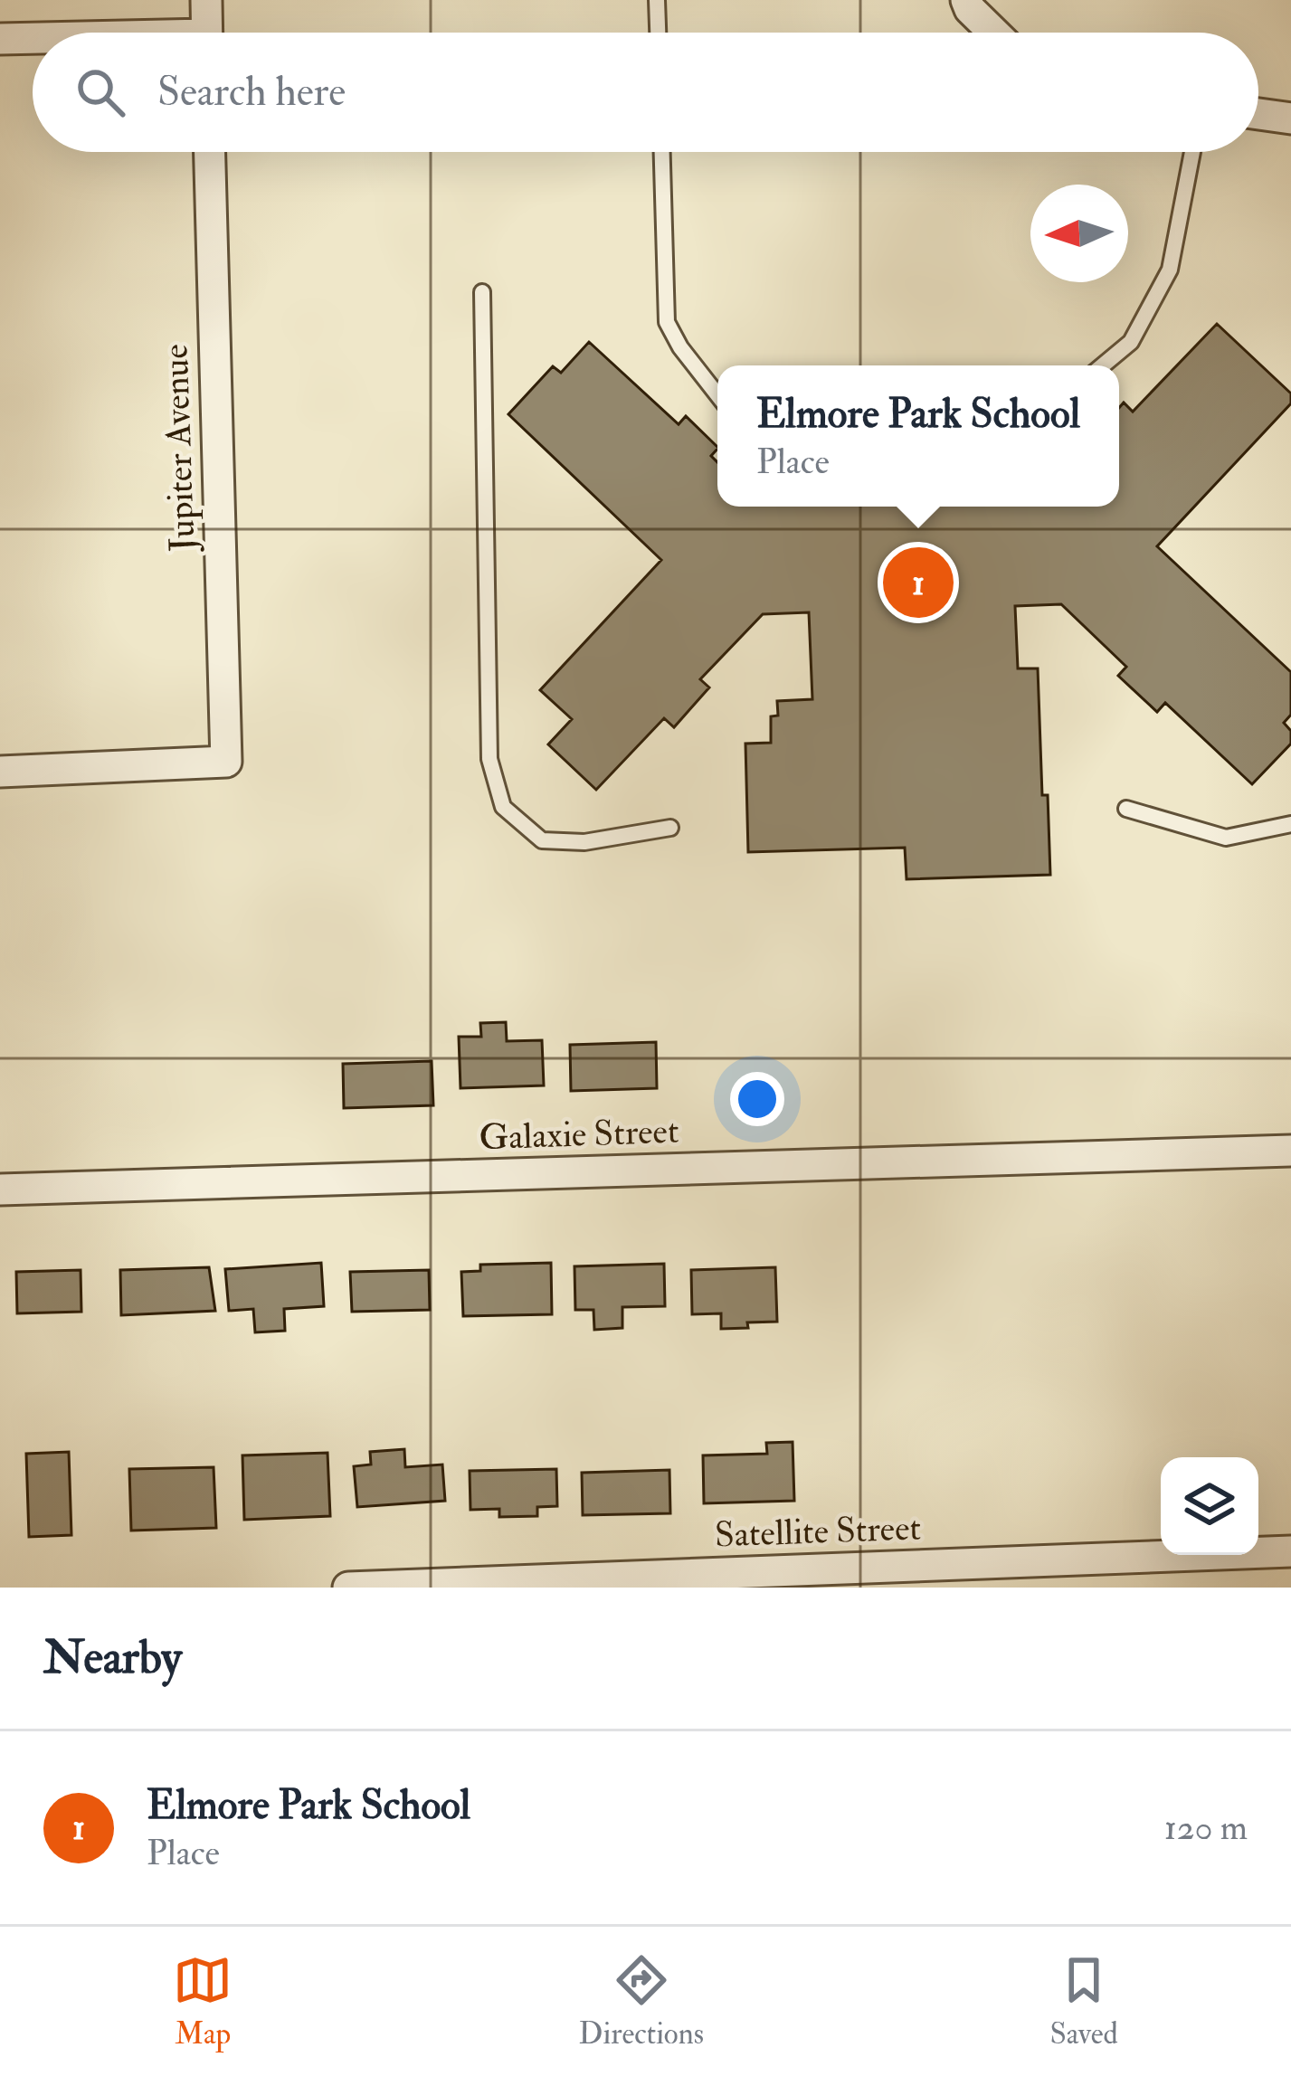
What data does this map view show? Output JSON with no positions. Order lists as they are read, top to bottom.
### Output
{
  "streets": {
    "street": ["Jupiter Avenue", "Galaxie Street", "Satellite Street"]
  },
  "north": "left",
  "page": {
    "search": "Search here",
    "popup": ["Elmore Park School", "Place"],
    "pins": "1",
    "heading": "Nearby",
    "list": [
      {
        "mark": "1",
        "name": "Elmore Park School",
        "note": "Place",
        "value": "120 m"
      }
    ],
    "nav": ["Map", "Directions", "Saved"]
  }
}
